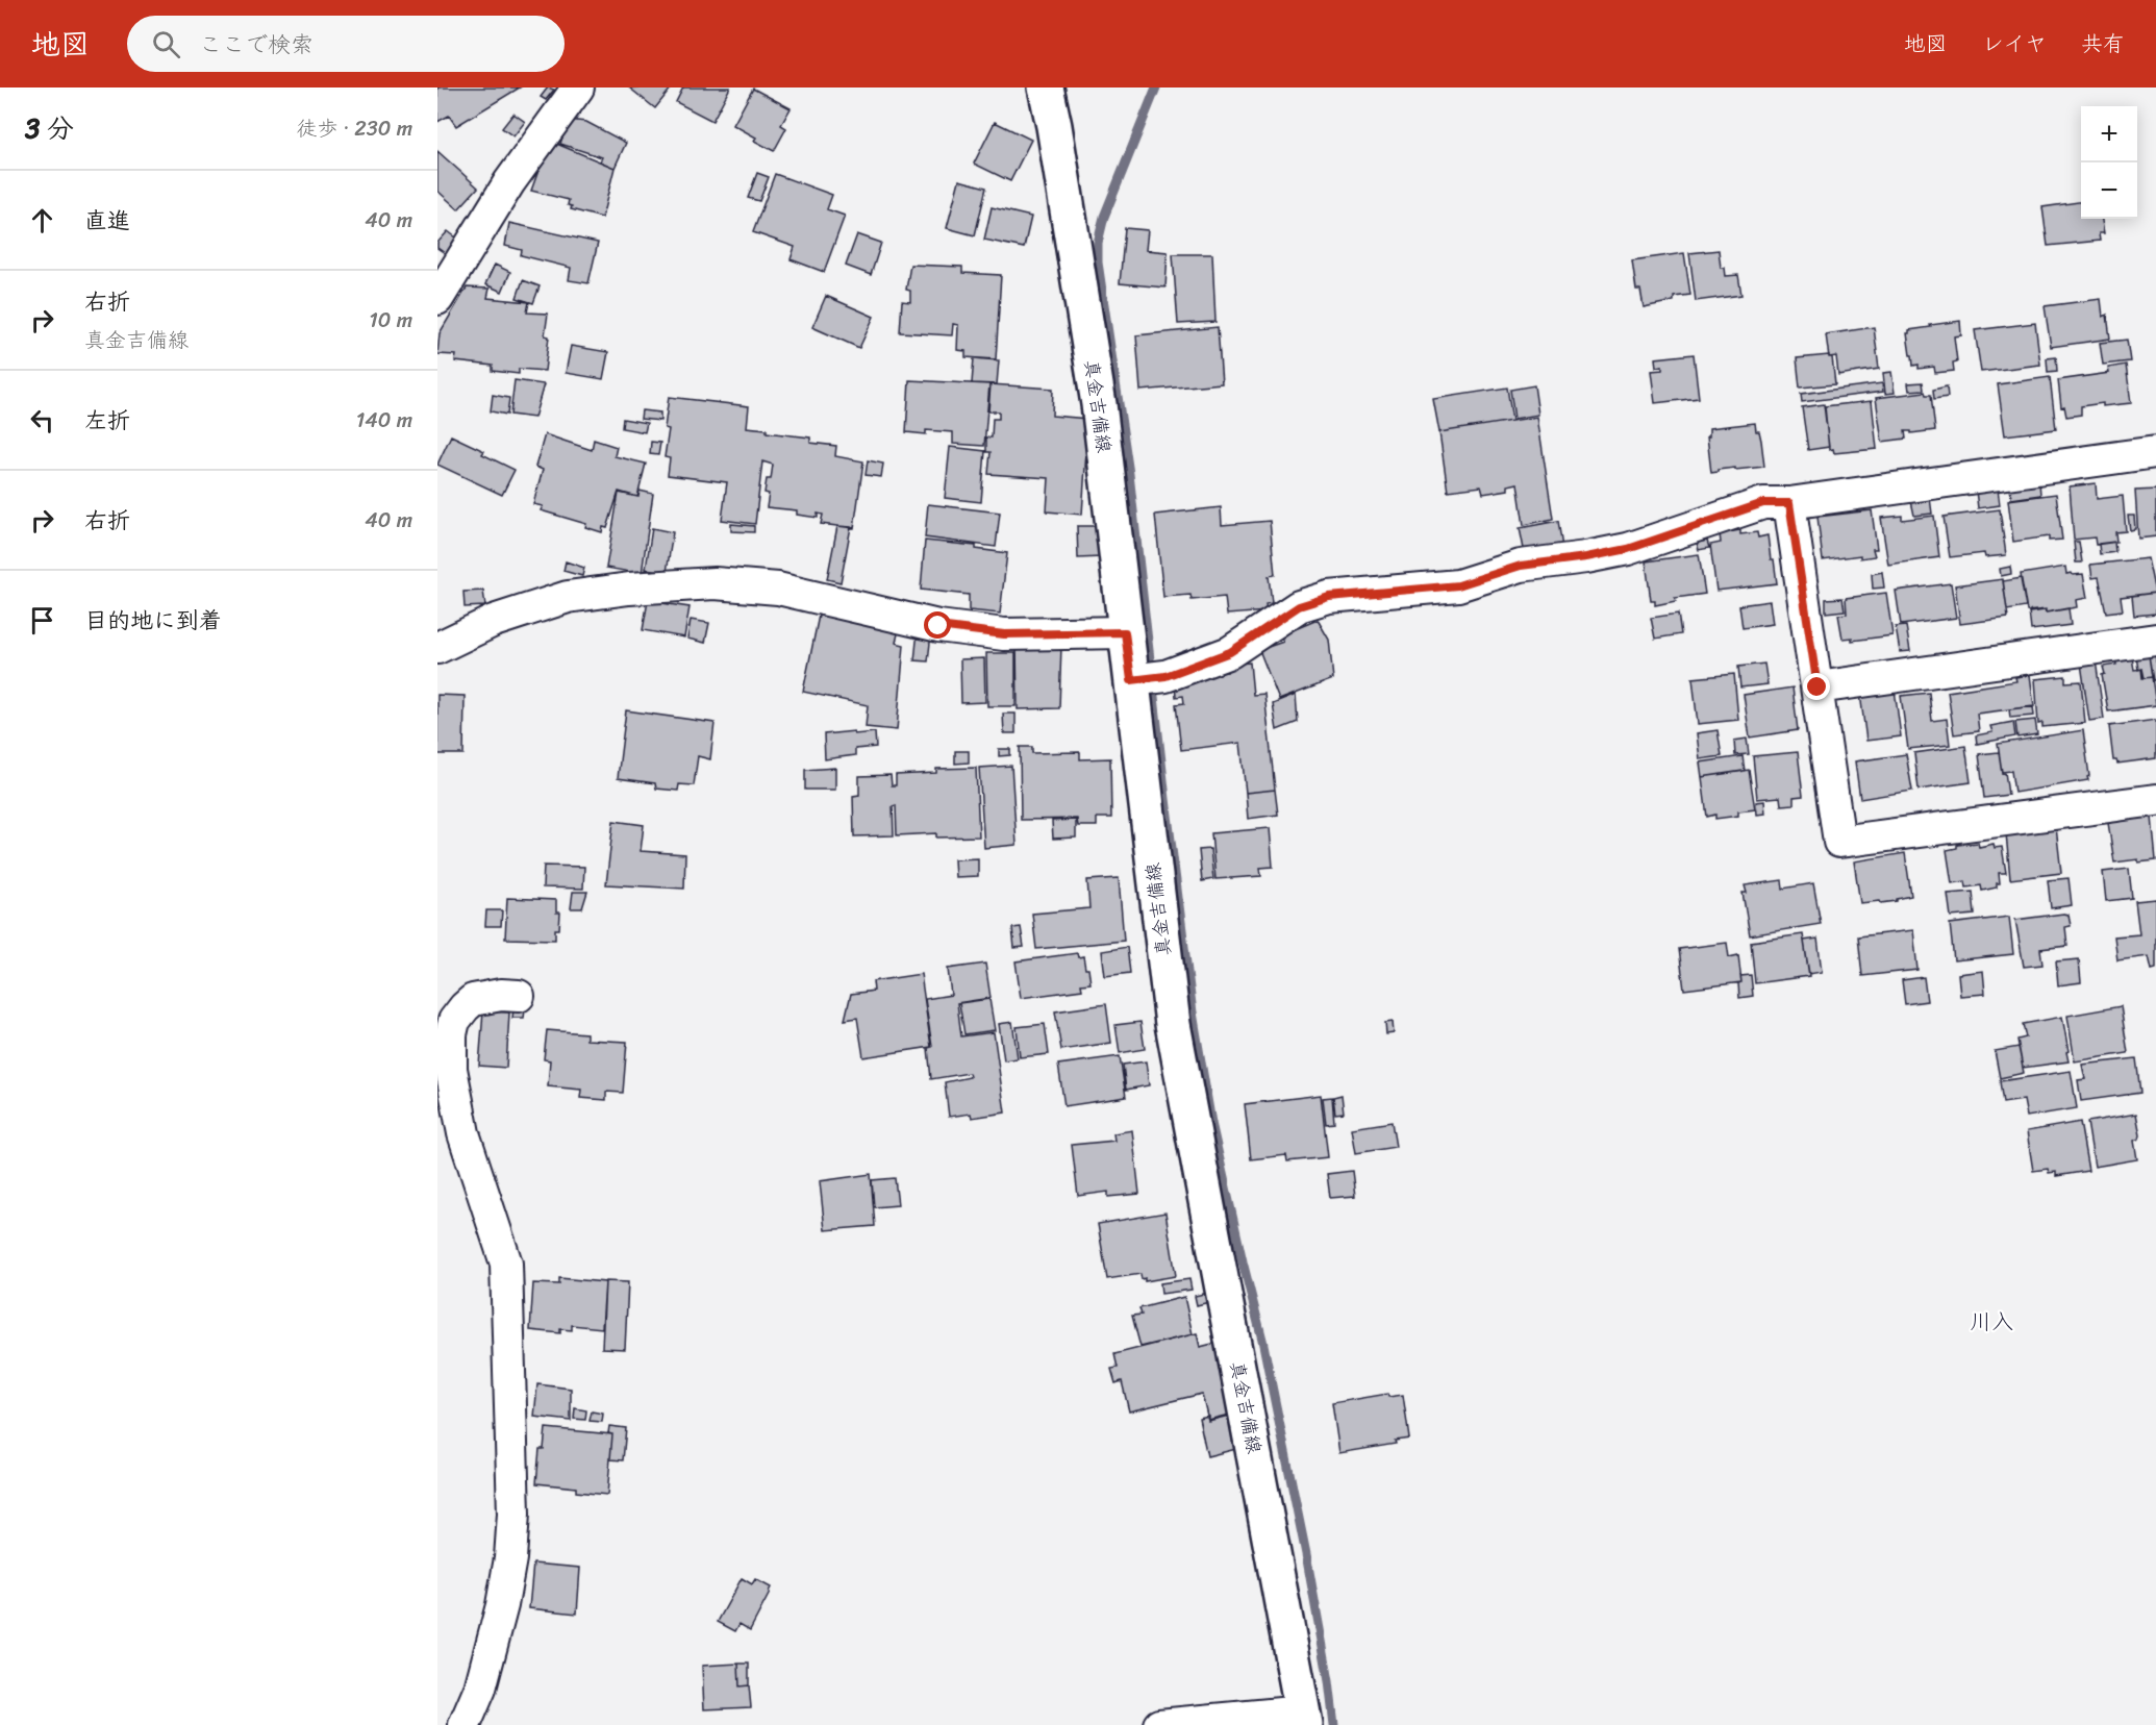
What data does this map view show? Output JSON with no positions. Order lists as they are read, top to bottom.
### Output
{
  "streets": {
    "main road": ["真金吉備線"]
  },
  "districts": ["川入"],
  "page": {
    "header": "地図",
    "search": "ここで検索",
    "nav": ["地図", "レイヤ", "共有"],
    "heading": ["3 分", "徒歩 · 230 m"],
    "map_buttons": ["+", "−"],
    "list": [
      ["直進", "40 m"],
      ["右折", "真金吉備線", "10 m"],
      ["左折", "140 m"],
      ["右折", "40 m"],
      "目的地に到着"
    ]
  }
}
